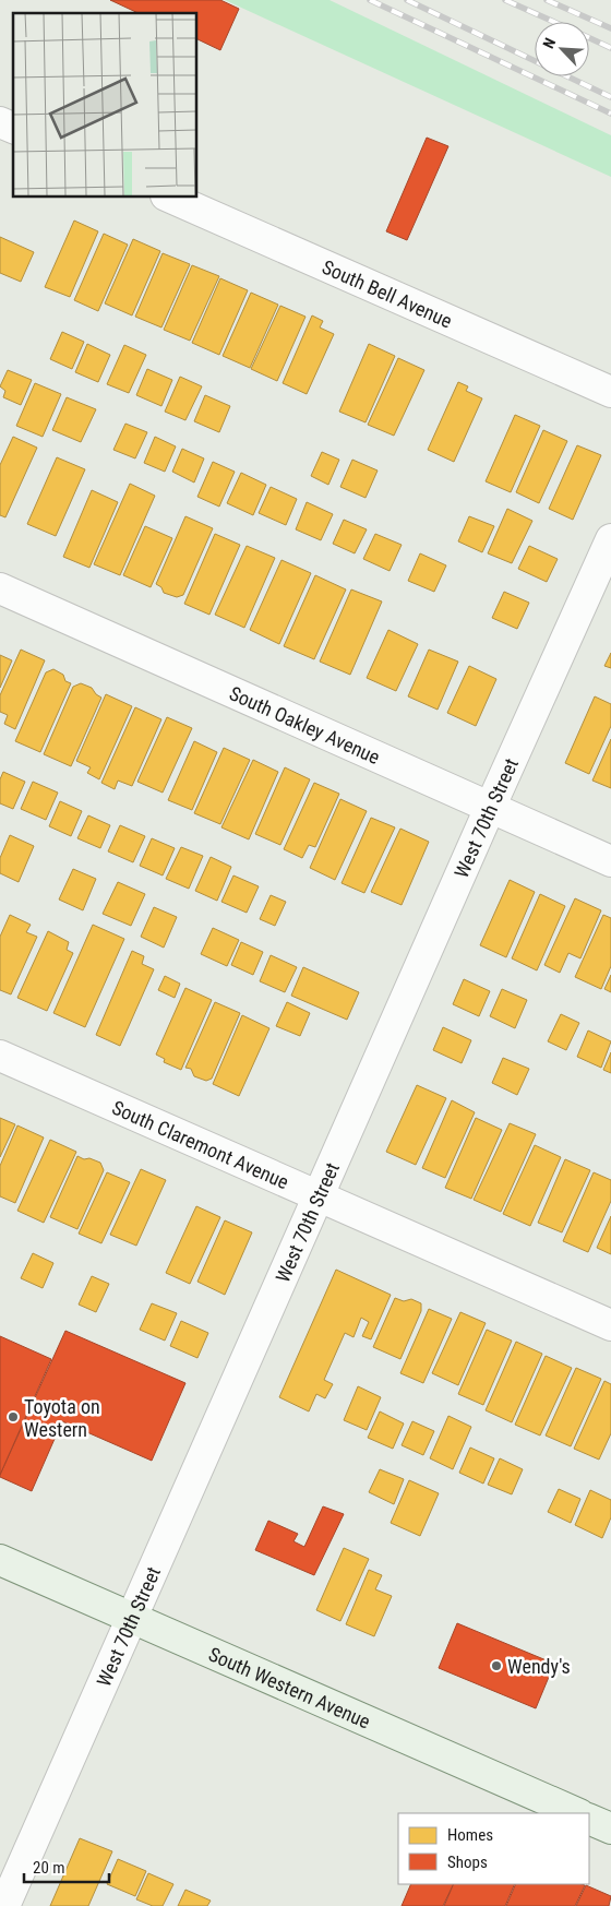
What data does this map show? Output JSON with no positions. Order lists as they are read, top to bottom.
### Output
{
  "streets": {
    "main road": ["South Western Avenue"],
    "street": [
      "South Bell Avenue",
      "South Oakley Avenue",
      "West 70th Street",
      "South Claremont Avenue"
    ]
  },
  "crossings": [
    ["South Oakley Avenue", "West 70th Street"],
    ["West 70th Street", "South Claremont Avenue"],
    ["West 70th Street", "South Western Avenue"]
  ],
  "places": ["Toyota on Western", "Wendy's"],
  "legend": ["Homes", "Shops"],
  "scale_bar": "20 m",
  "north": "top left"
}
